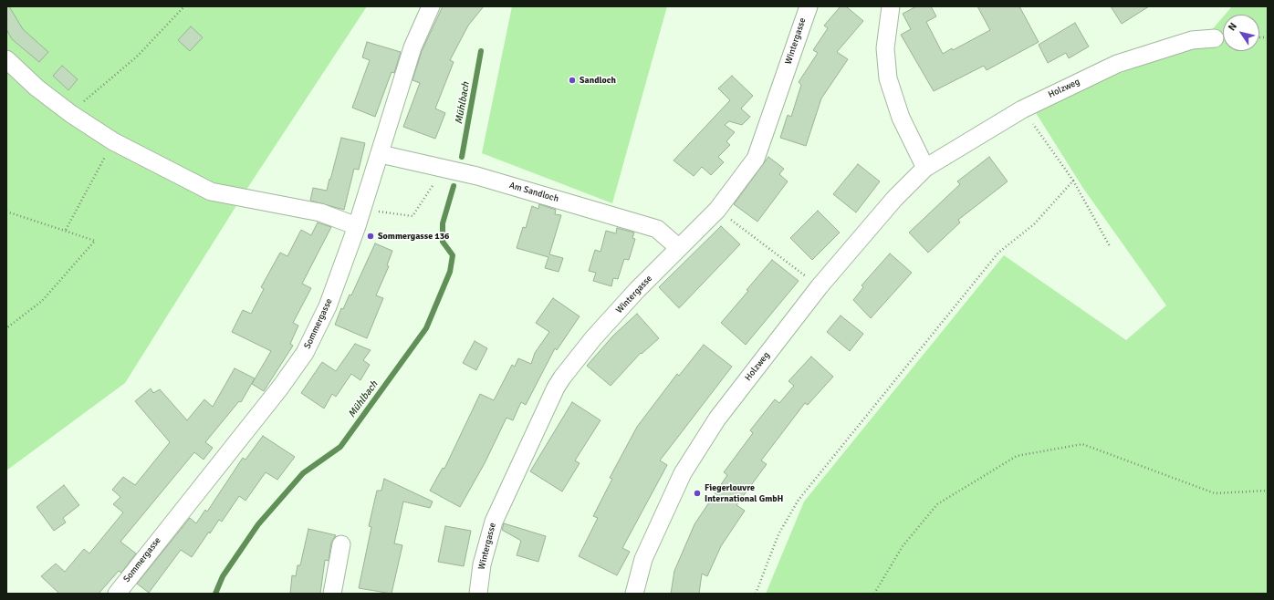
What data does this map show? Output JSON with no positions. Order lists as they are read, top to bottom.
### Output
{
  "streets": {
    "street": [
      "Wintergasse",
      "Holzweg",
      "Am Sandloch",
      "Sommergasse"
    ]
  },
  "crossings": [
    ["Wintergasse", "Am Sandloch"],
    ["Am Sandloch", "Sommergasse"]
  ],
  "water": ["Mühlbach"],
  "places": ["Sandloch", "Sommergasse 136", "Fiegerlouvre International GmbH"],
  "north": "top left"
}
